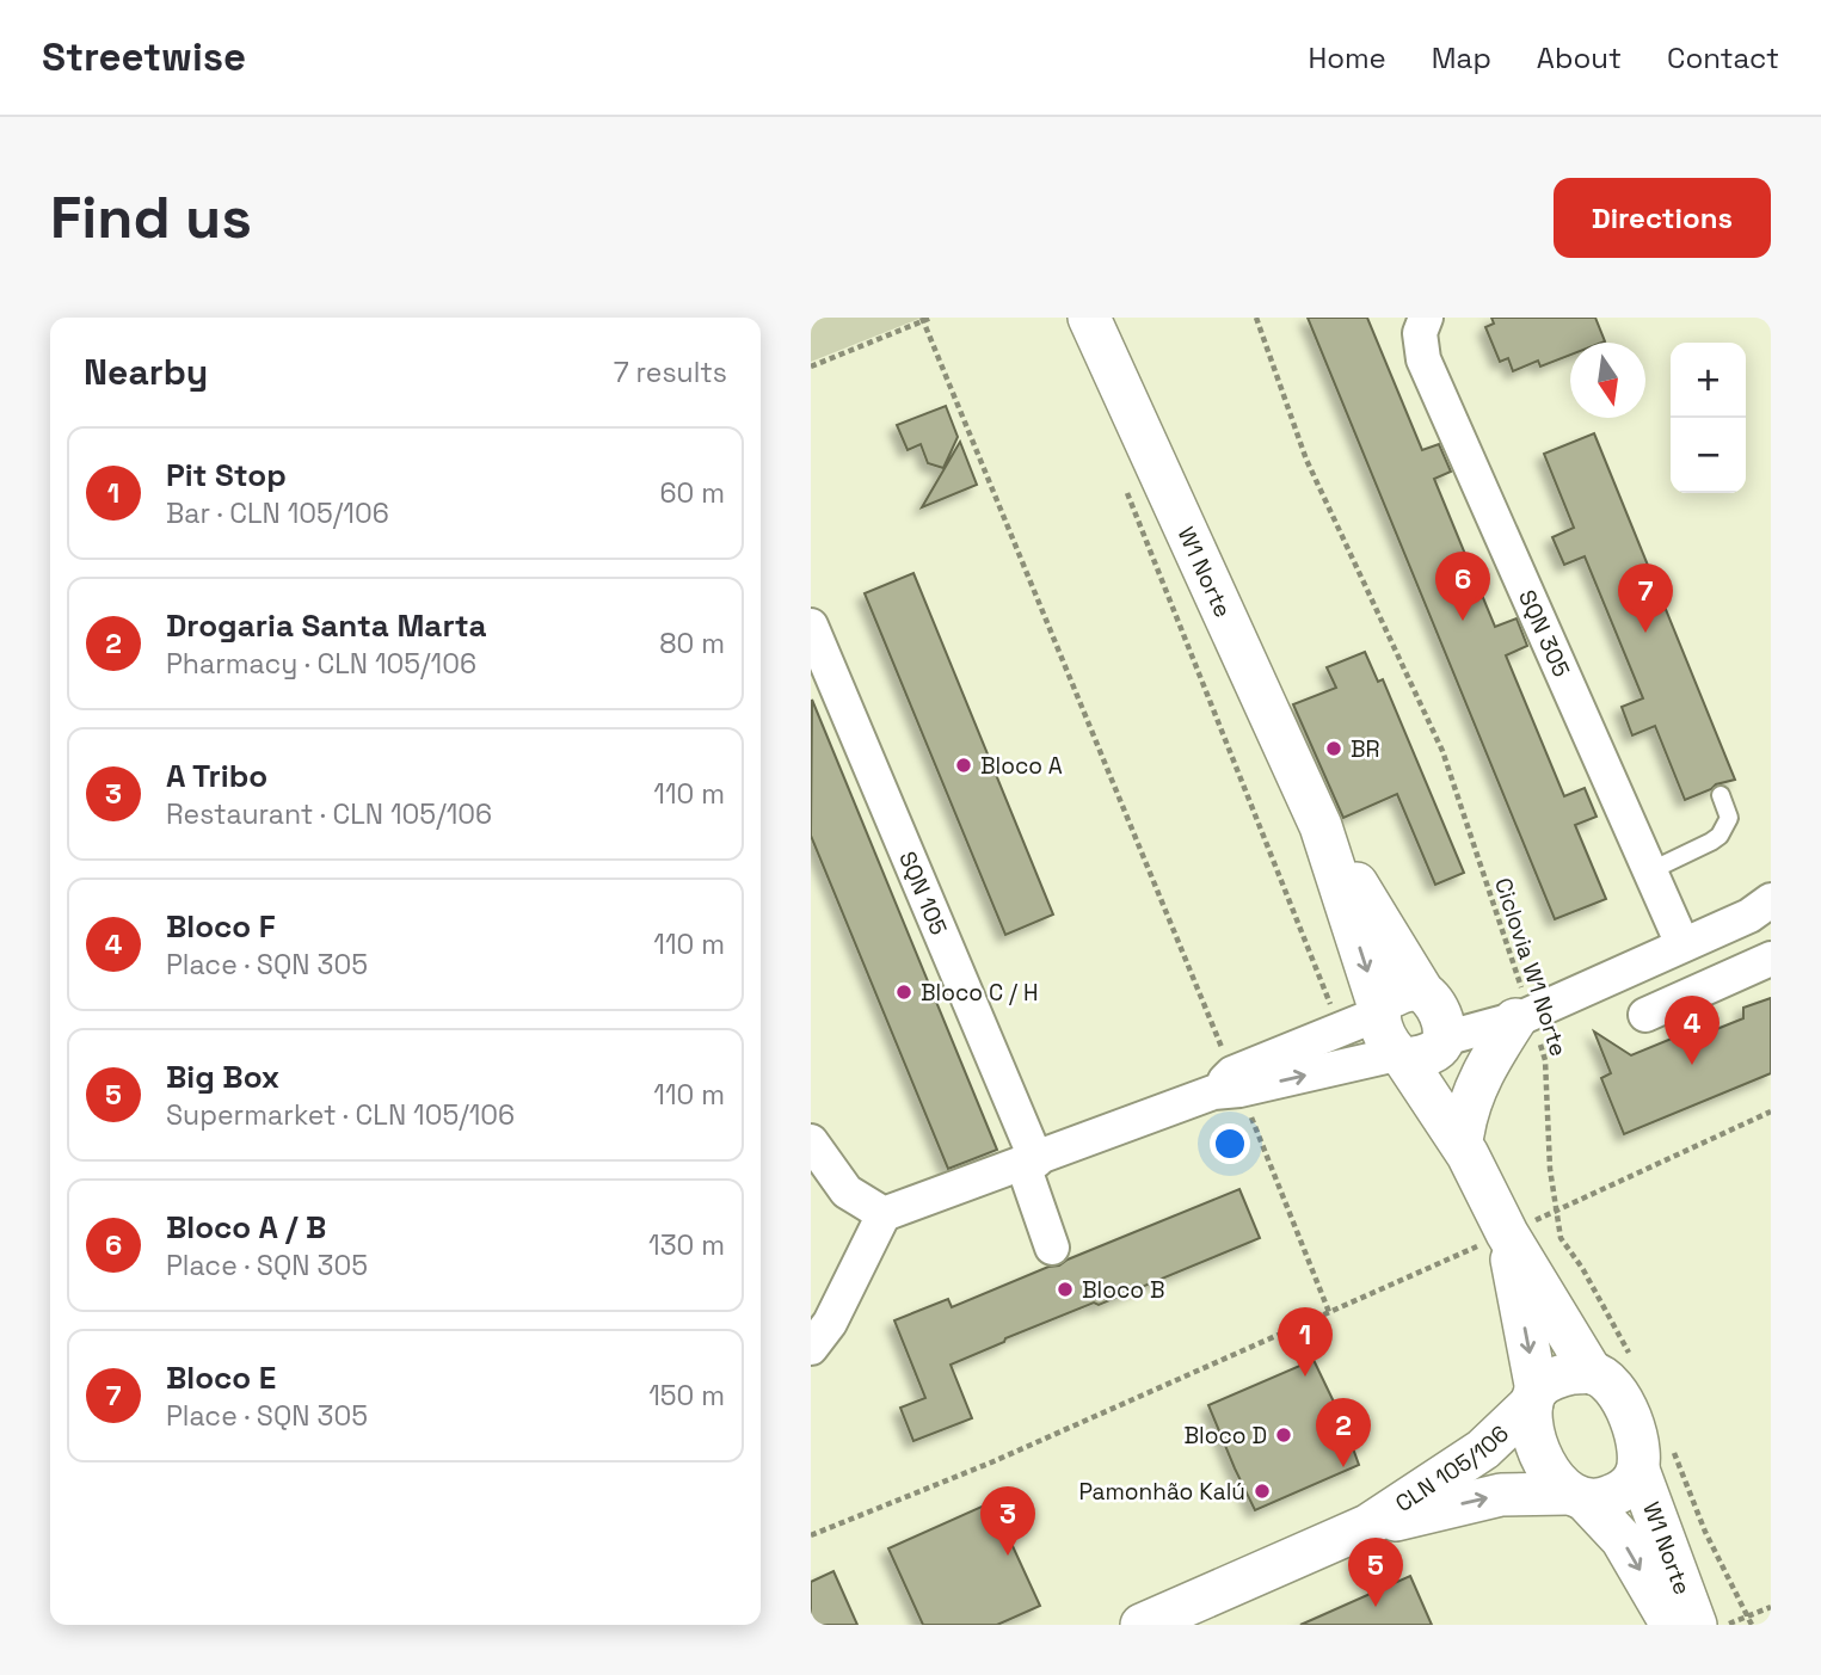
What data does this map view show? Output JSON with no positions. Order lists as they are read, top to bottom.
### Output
{
  "streets": {
    "street": [
      "W1 Norte",
      "SQN 305",
      "SQN 105",
      "CLN 105/106"
    ],
    "path": ["Ciclovia W1 Norte"]
  },
  "crossings": [
    ["W1 Norte", "CLN 105/106"]
  ],
  "places": [
    "BR",
    "Bloco A",
    "Bloco C / H",
    "Bloco B",
    "Bloco D",
    "Pamonhão Kalú"
  ],
  "north": "bottom",
  "page": {
    "header": "Streetwise",
    "nav": [
      "Home",
      "Map",
      "About",
      "Contact"
    ],
    "buttons": "Directions",
    "title": "Find us",
    "heading": ["Nearby", "7 results"],
    "map_buttons": ["+", "−"],
    "list": [
      {
        "mark": "1",
        "name": "Pit Stop",
        "note": "Bar · CLN 105/106",
        "value": "60 m"
      },
      {
        "mark": "2",
        "name": "Drogaria Santa Marta",
        "note": "Pharmacy · CLN 105/106",
        "value": "80 m"
      },
      {
        "mark": "3",
        "name": "A Tribo",
        "note": "Restaurant · CLN 105/106",
        "value": "110 m"
      },
      {
        "mark": "4",
        "name": "Bloco F",
        "note": "Place · SQN 305",
        "value": "110 m"
      },
      {
        "mark": "5",
        "name": "Big Box",
        "note": "Supermarket · CLN 105/106",
        "value": "110 m"
      },
      {
        "mark": "6",
        "name": "Bloco A / B",
        "note": "Place · SQN 305",
        "value": "130 m"
      },
      {
        "mark": "7",
        "name": "Bloco E",
        "note": "Place · SQN 305",
        "value": "150 m"
      }
    ],
    "pins": [
      "6",
      "7",
      "4",
      "1",
      "2",
      "3",
      "5"
    ]
  }
}
